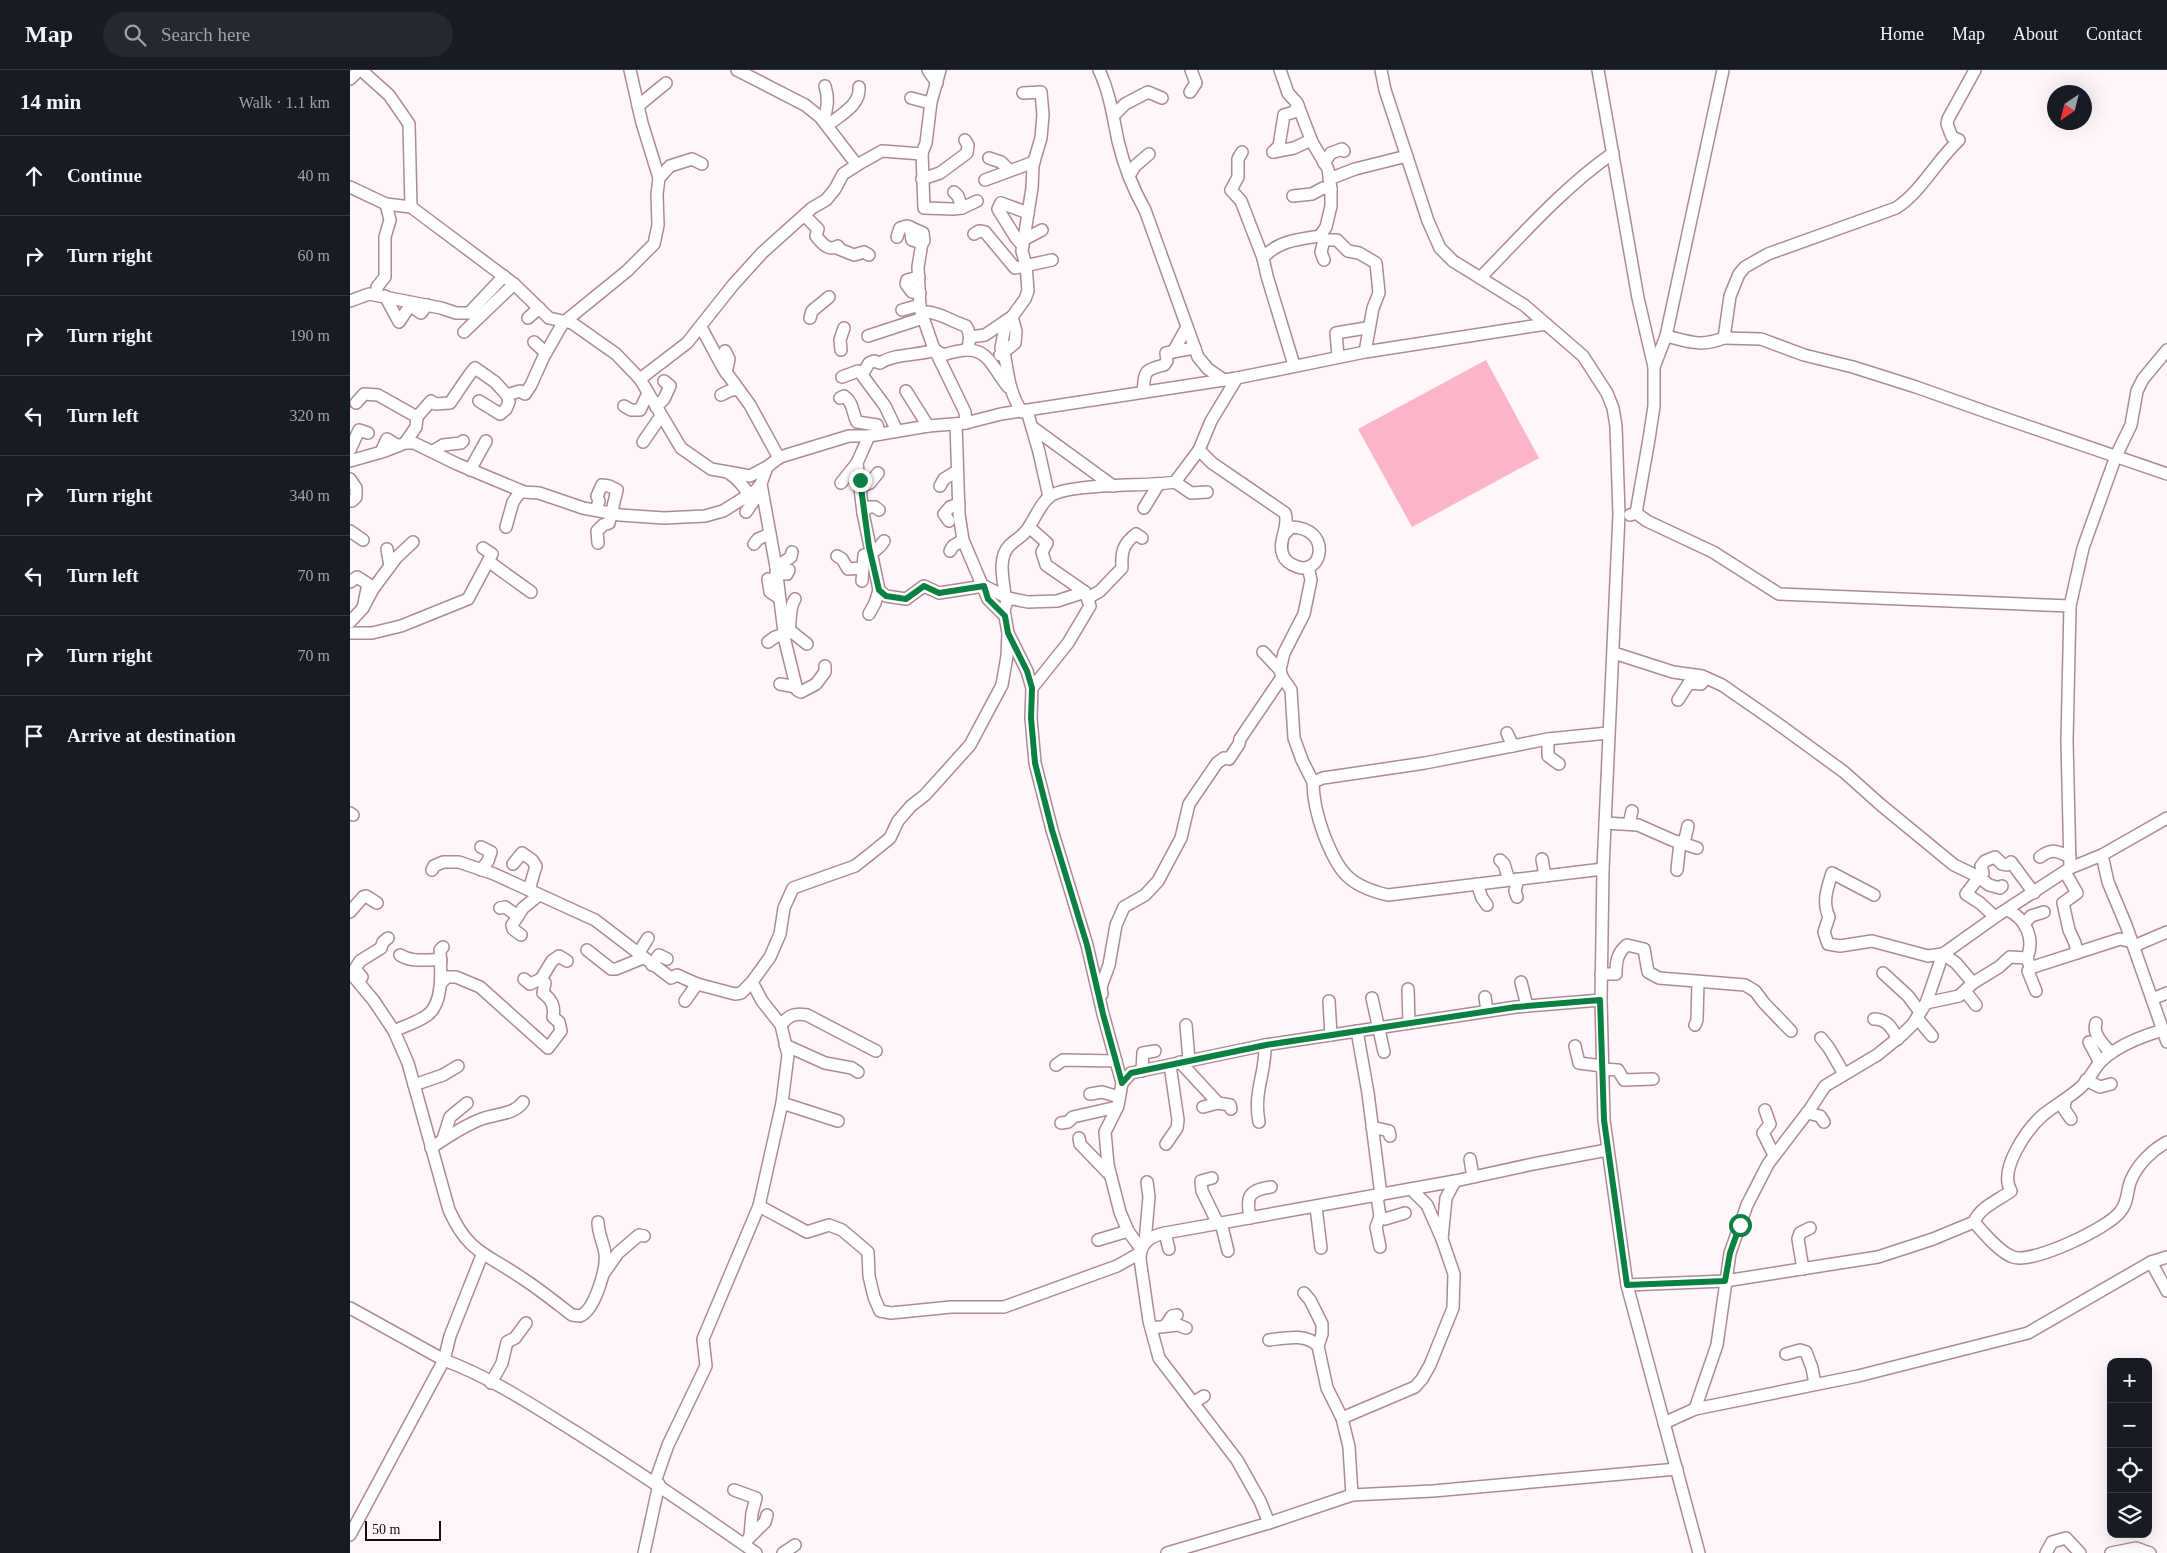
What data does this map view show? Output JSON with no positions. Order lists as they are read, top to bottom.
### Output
{
  "scale_bar": "50 m",
  "north": "bottom left",
  "page": {
    "header": "Map",
    "search": "Search here",
    "nav": [
      "Home",
      "Map",
      "About",
      "Contact"
    ],
    "heading": ["14 min", "Walk · 1.1 km"],
    "list": [
      ["Continue", "40 m"],
      ["Turn right", "60 m"],
      ["Turn right", "190 m"],
      ["Turn left", "320 m"],
      ["Turn right", "340 m"],
      ["Turn left", "70 m"],
      ["Turn right", "70 m"],
      "Arrive at destination"
    ],
    "map_buttons": ["+", "−"],
    "scale": "50 m"
  }
}
